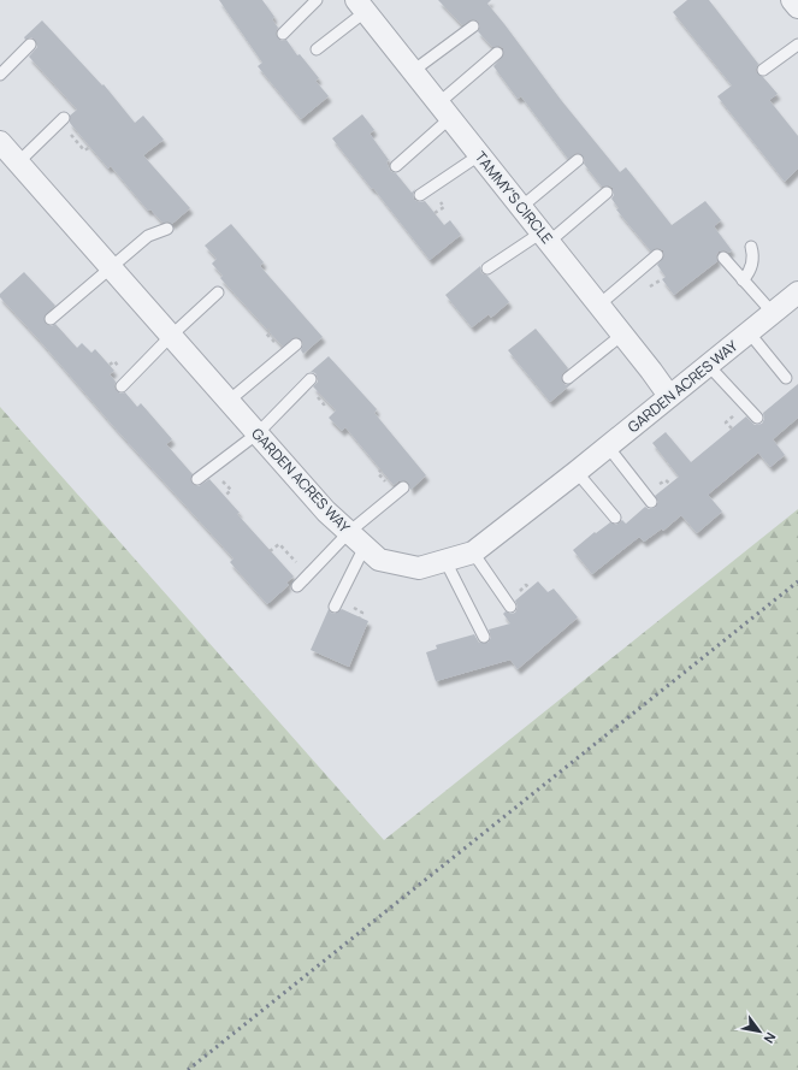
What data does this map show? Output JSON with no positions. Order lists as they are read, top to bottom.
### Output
{
  "streets": {
    "street": ["TAMMY'S CIRCLE", "GARDEN ACRES WAY"]
  },
  "crossings": [
    ["TAMMY'S CIRCLE", "GARDEN ACRES WAY"]
  ],
  "north": "bottom right"
}
